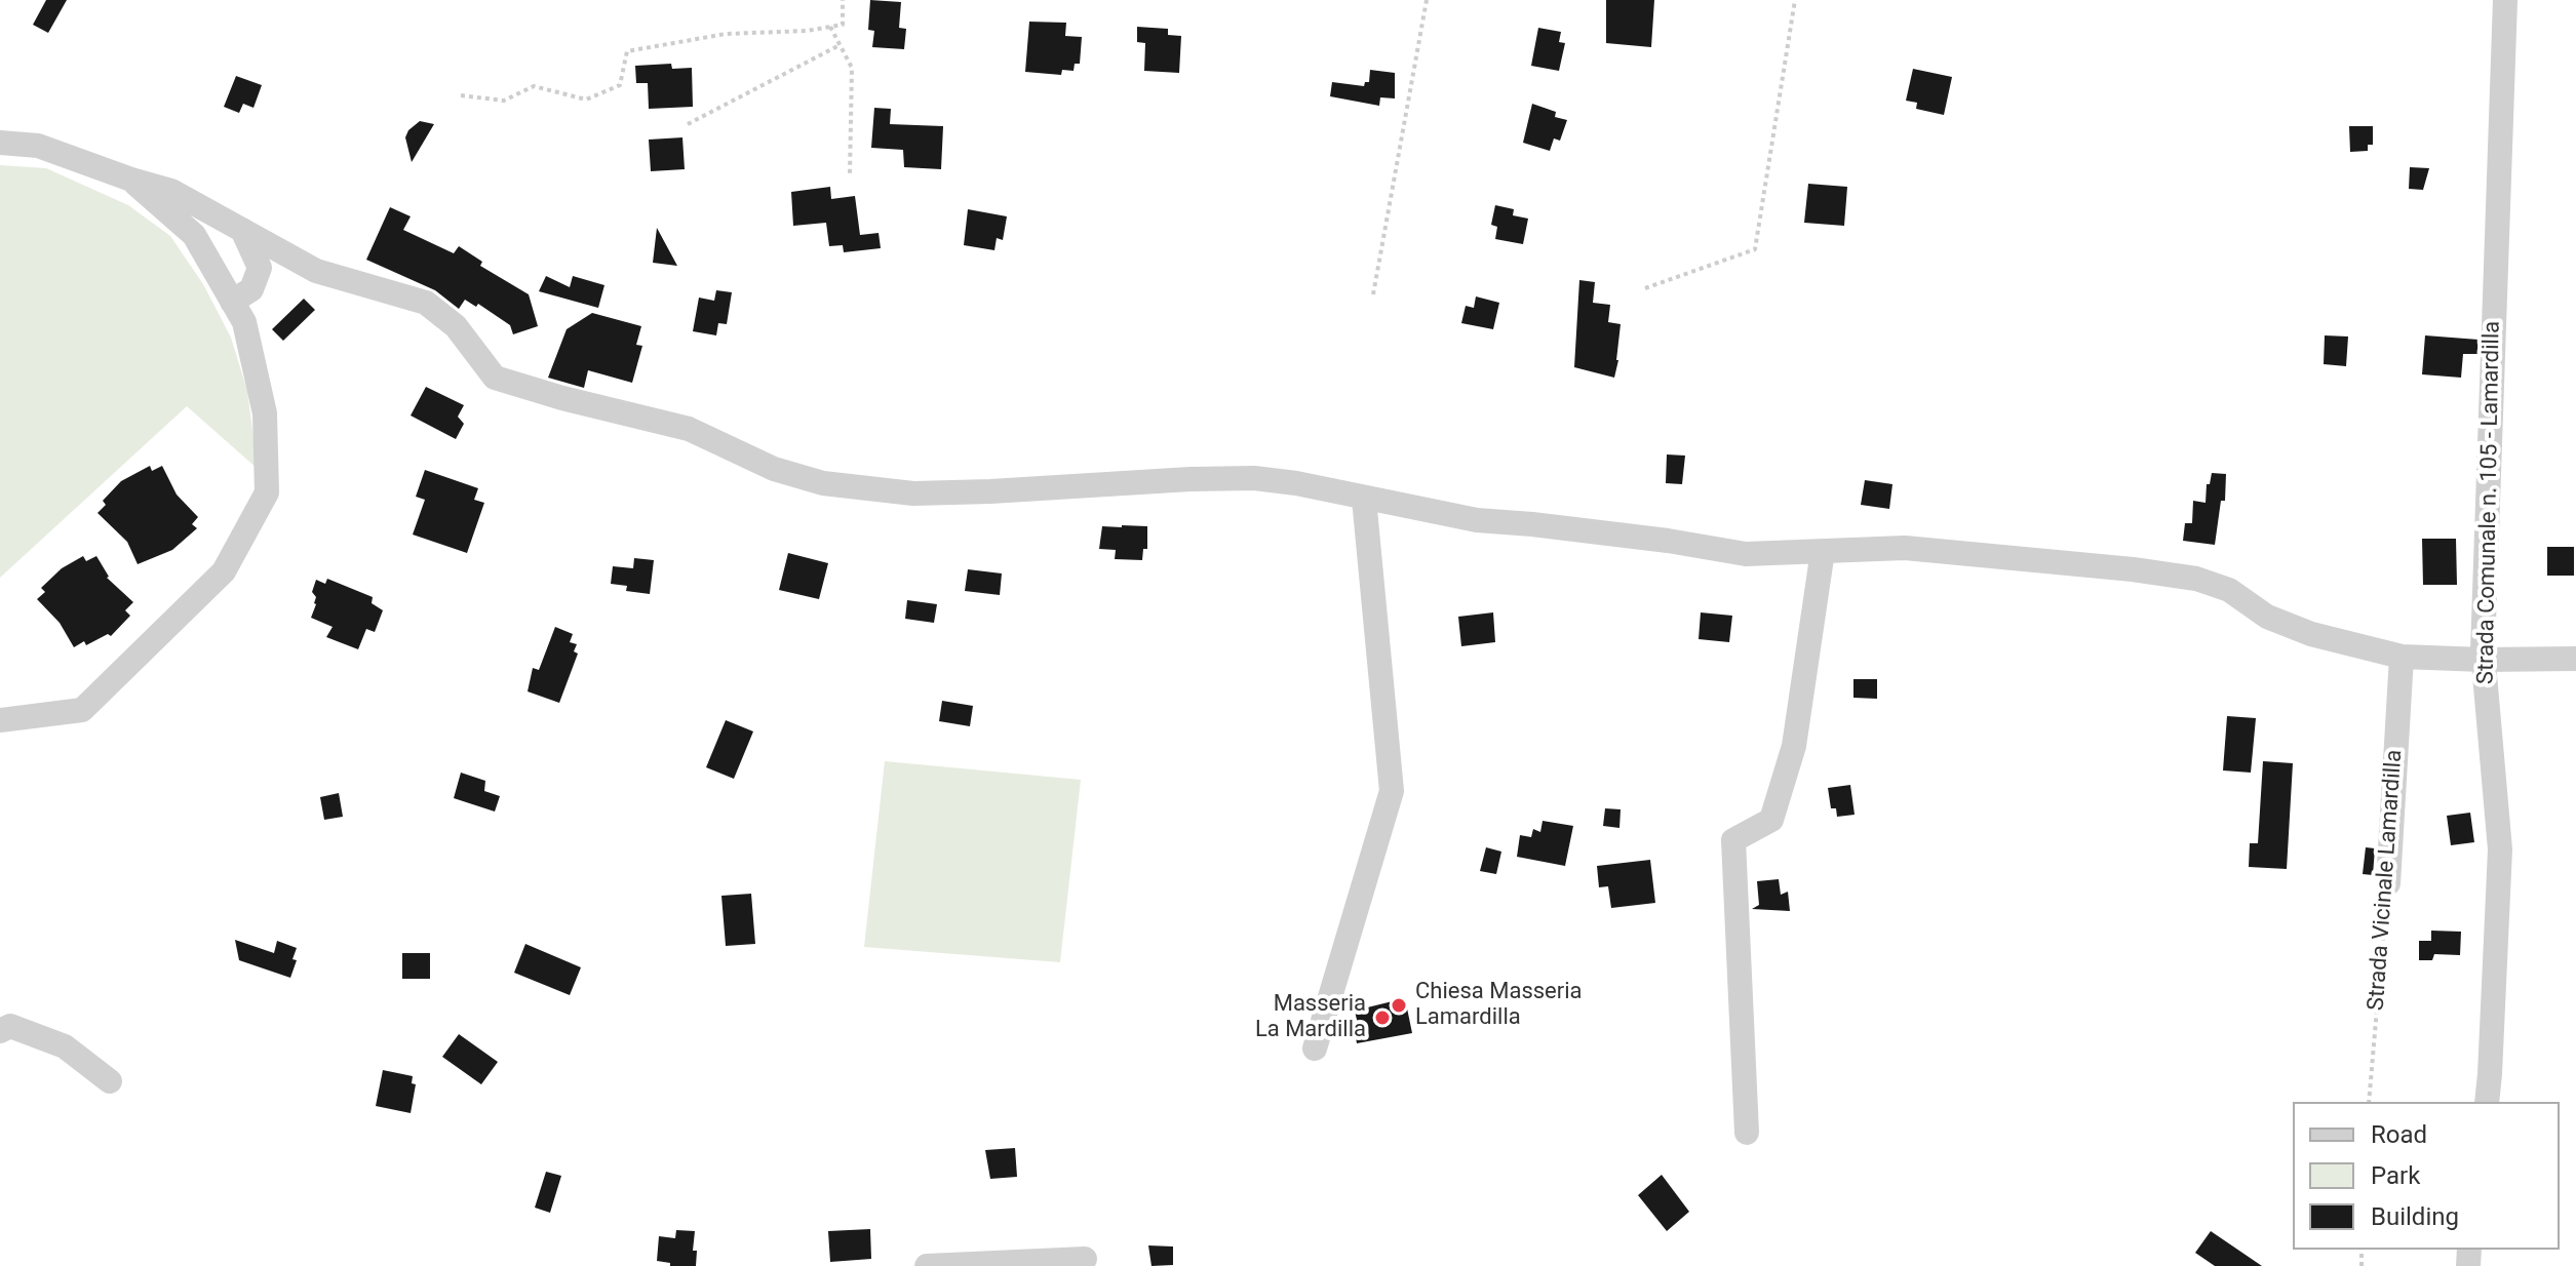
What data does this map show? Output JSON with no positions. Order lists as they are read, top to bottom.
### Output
{
  "streets": {
    "street": ["Strada Comunale n. 105 - Lamardilla", "Strada Vicinale Lamardilla"]
  },
  "places": ["Chiesa Masseria Lamardilla", "Masseria La Mardilla"],
  "legend": ["Road", "Park", "Building"]
}
